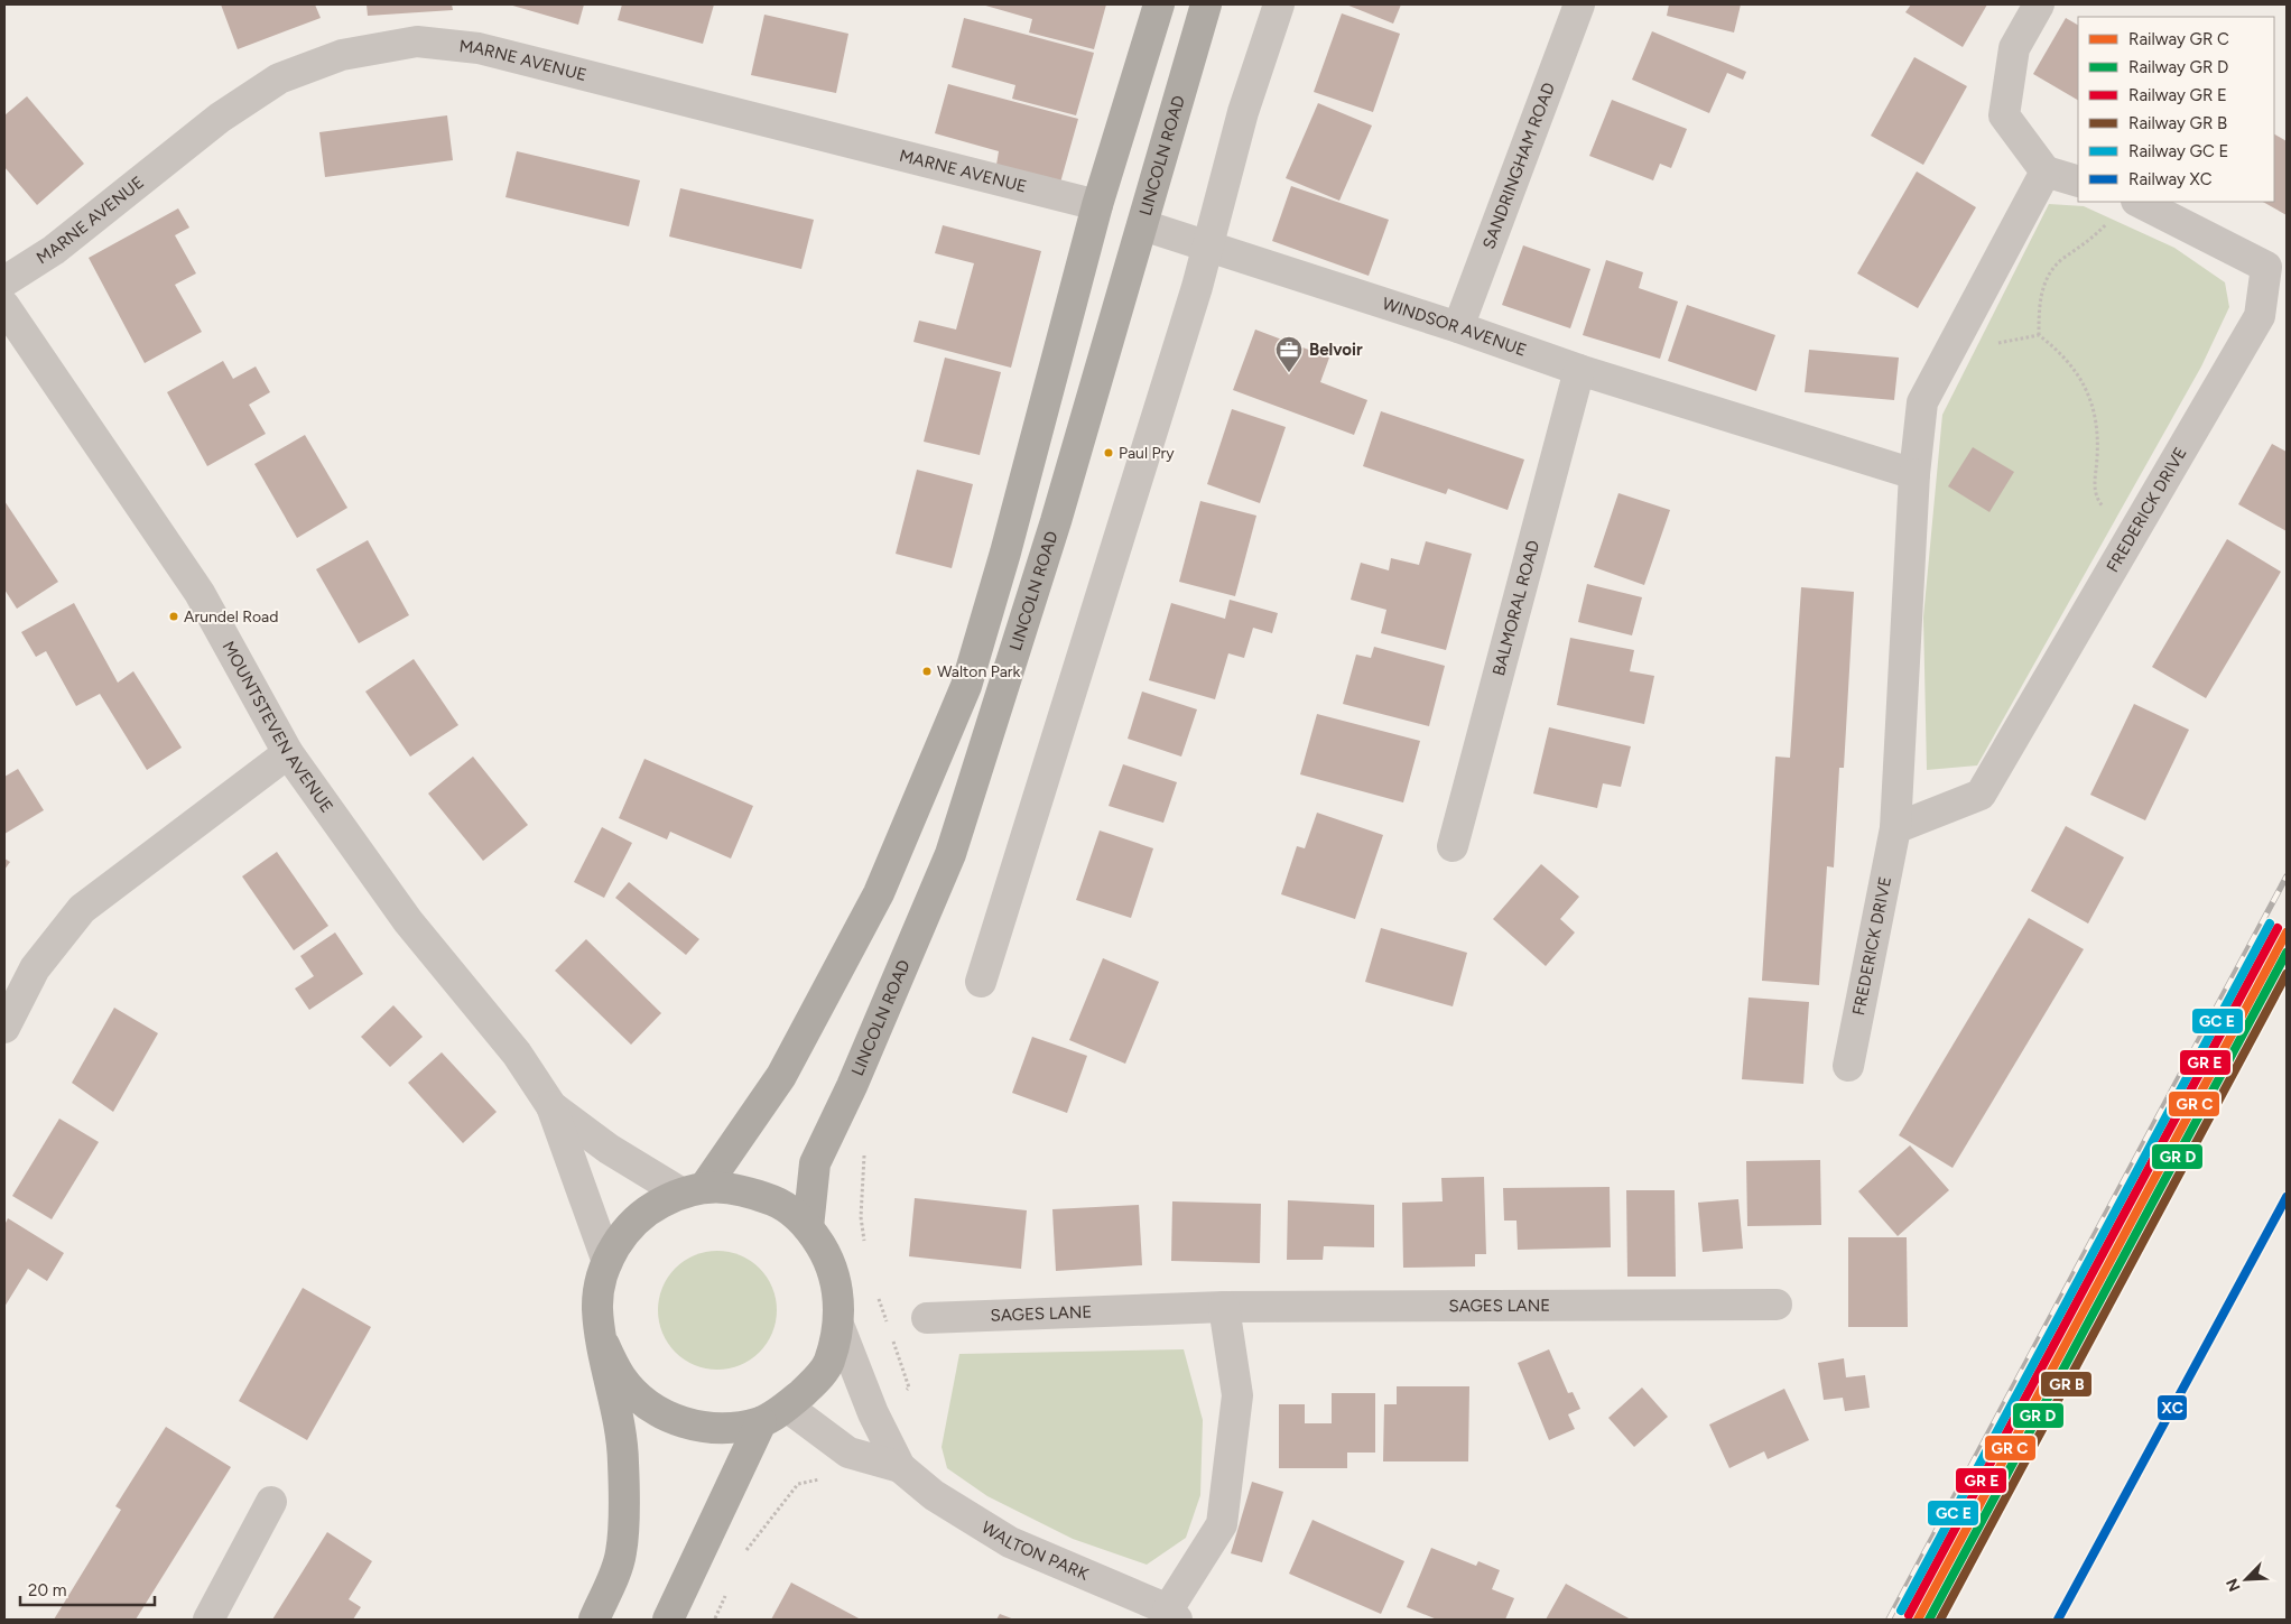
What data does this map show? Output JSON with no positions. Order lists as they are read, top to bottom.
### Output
{
  "streets": {
    "highway": ["LINCOLN ROAD"],
    "street": [
      "MARNE AVENUE",
      "SANDRINGHAM ROAD",
      "WINDSOR AVENUE",
      "FREDERICK DRIVE",
      "BALMORAL ROAD",
      "MOUNTSTEVEN AVENUE",
      "SAGES LANE",
      "WALTON PARK"
    ]
  },
  "crossings": [
    ["LINCOLN ROAD", "WINDSOR AVENUE"],
    ["SANDRINGHAM ROAD", "WINDSOR AVENUE"],
    ["WINDSOR AVENUE", "FREDERICK DRIVE"],
    ["WINDSOR AVENUE", "BALMORAL ROAD"]
  ],
  "places": {
    "office": ["Belvoir"],
    "other": ["Paul Pry", "Arundel Road", "Walton Park"]
  },
  "lines": ["rail line XC"],
  "legend": [
    "Railway GR C",
    "Railway GR D",
    "Railway GR E",
    "Railway GR B",
    "Railway GC E",
    "Railway XC"
  ],
  "scale_bar": "20 m",
  "north": "bottom left"
}
